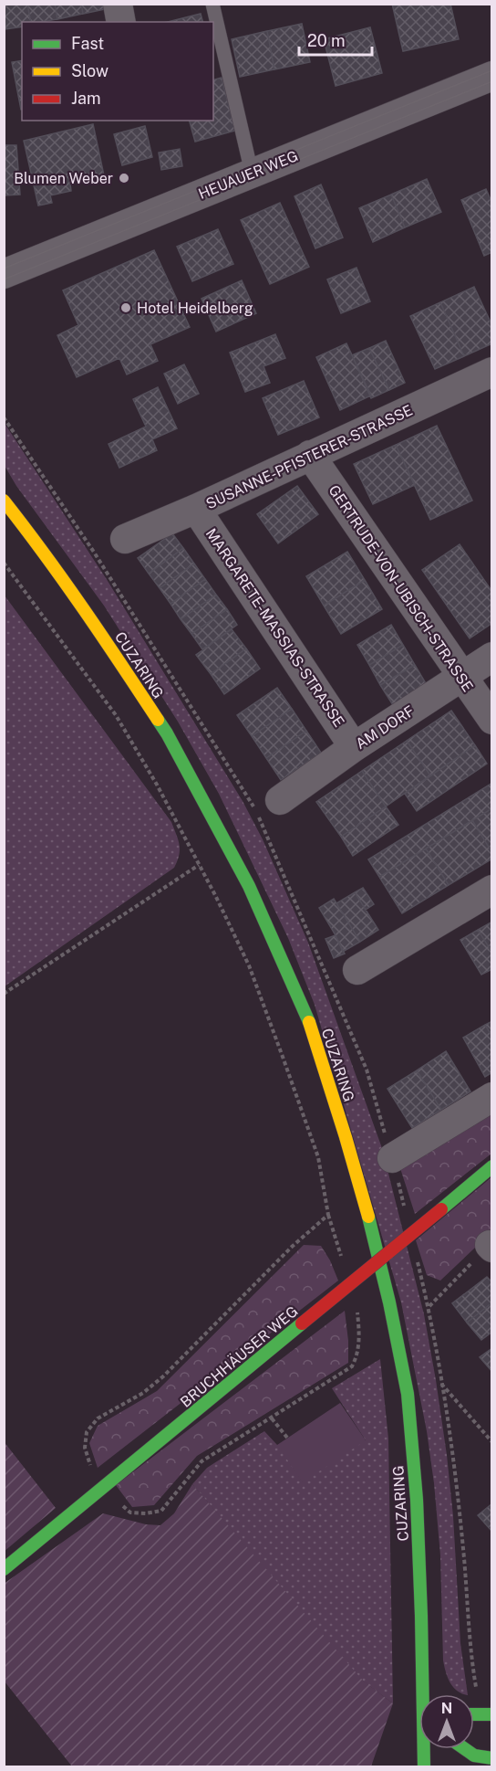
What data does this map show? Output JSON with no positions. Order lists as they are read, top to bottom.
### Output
{
  "streets": {
    "main road": ["CUZARING", "BRUCHHÄUSER WEG"],
    "street": [
      "HEUAUER WEG",
      "SUSANNE-PFISTERER-STRASSE",
      "GERTRUDE-VON-UBISCH-STRASSE",
      "MARGARETE-MASSIAS-STRASSE",
      "AM DORF"
    ]
  },
  "crossings": [
    ["SUSANNE-PFISTERER-STRASSE", "GERTRUDE-VON-UBISCH-STRASSE"],
    ["SUSANNE-PFISTERER-STRASSE", "MARGARETE-MASSIAS-STRASSE"],
    ["GERTRUDE-VON-UBISCH-STRASSE", "AM DORF"],
    ["MARGARETE-MASSIAS-STRASSE", "AM DORF"]
  ],
  "places": ["Blumen Weber", "Hotel Heidelberg"],
  "legend": ["Fast", "Slow", "Jam"],
  "scale_bar": "20 m",
  "north": "top"
}
